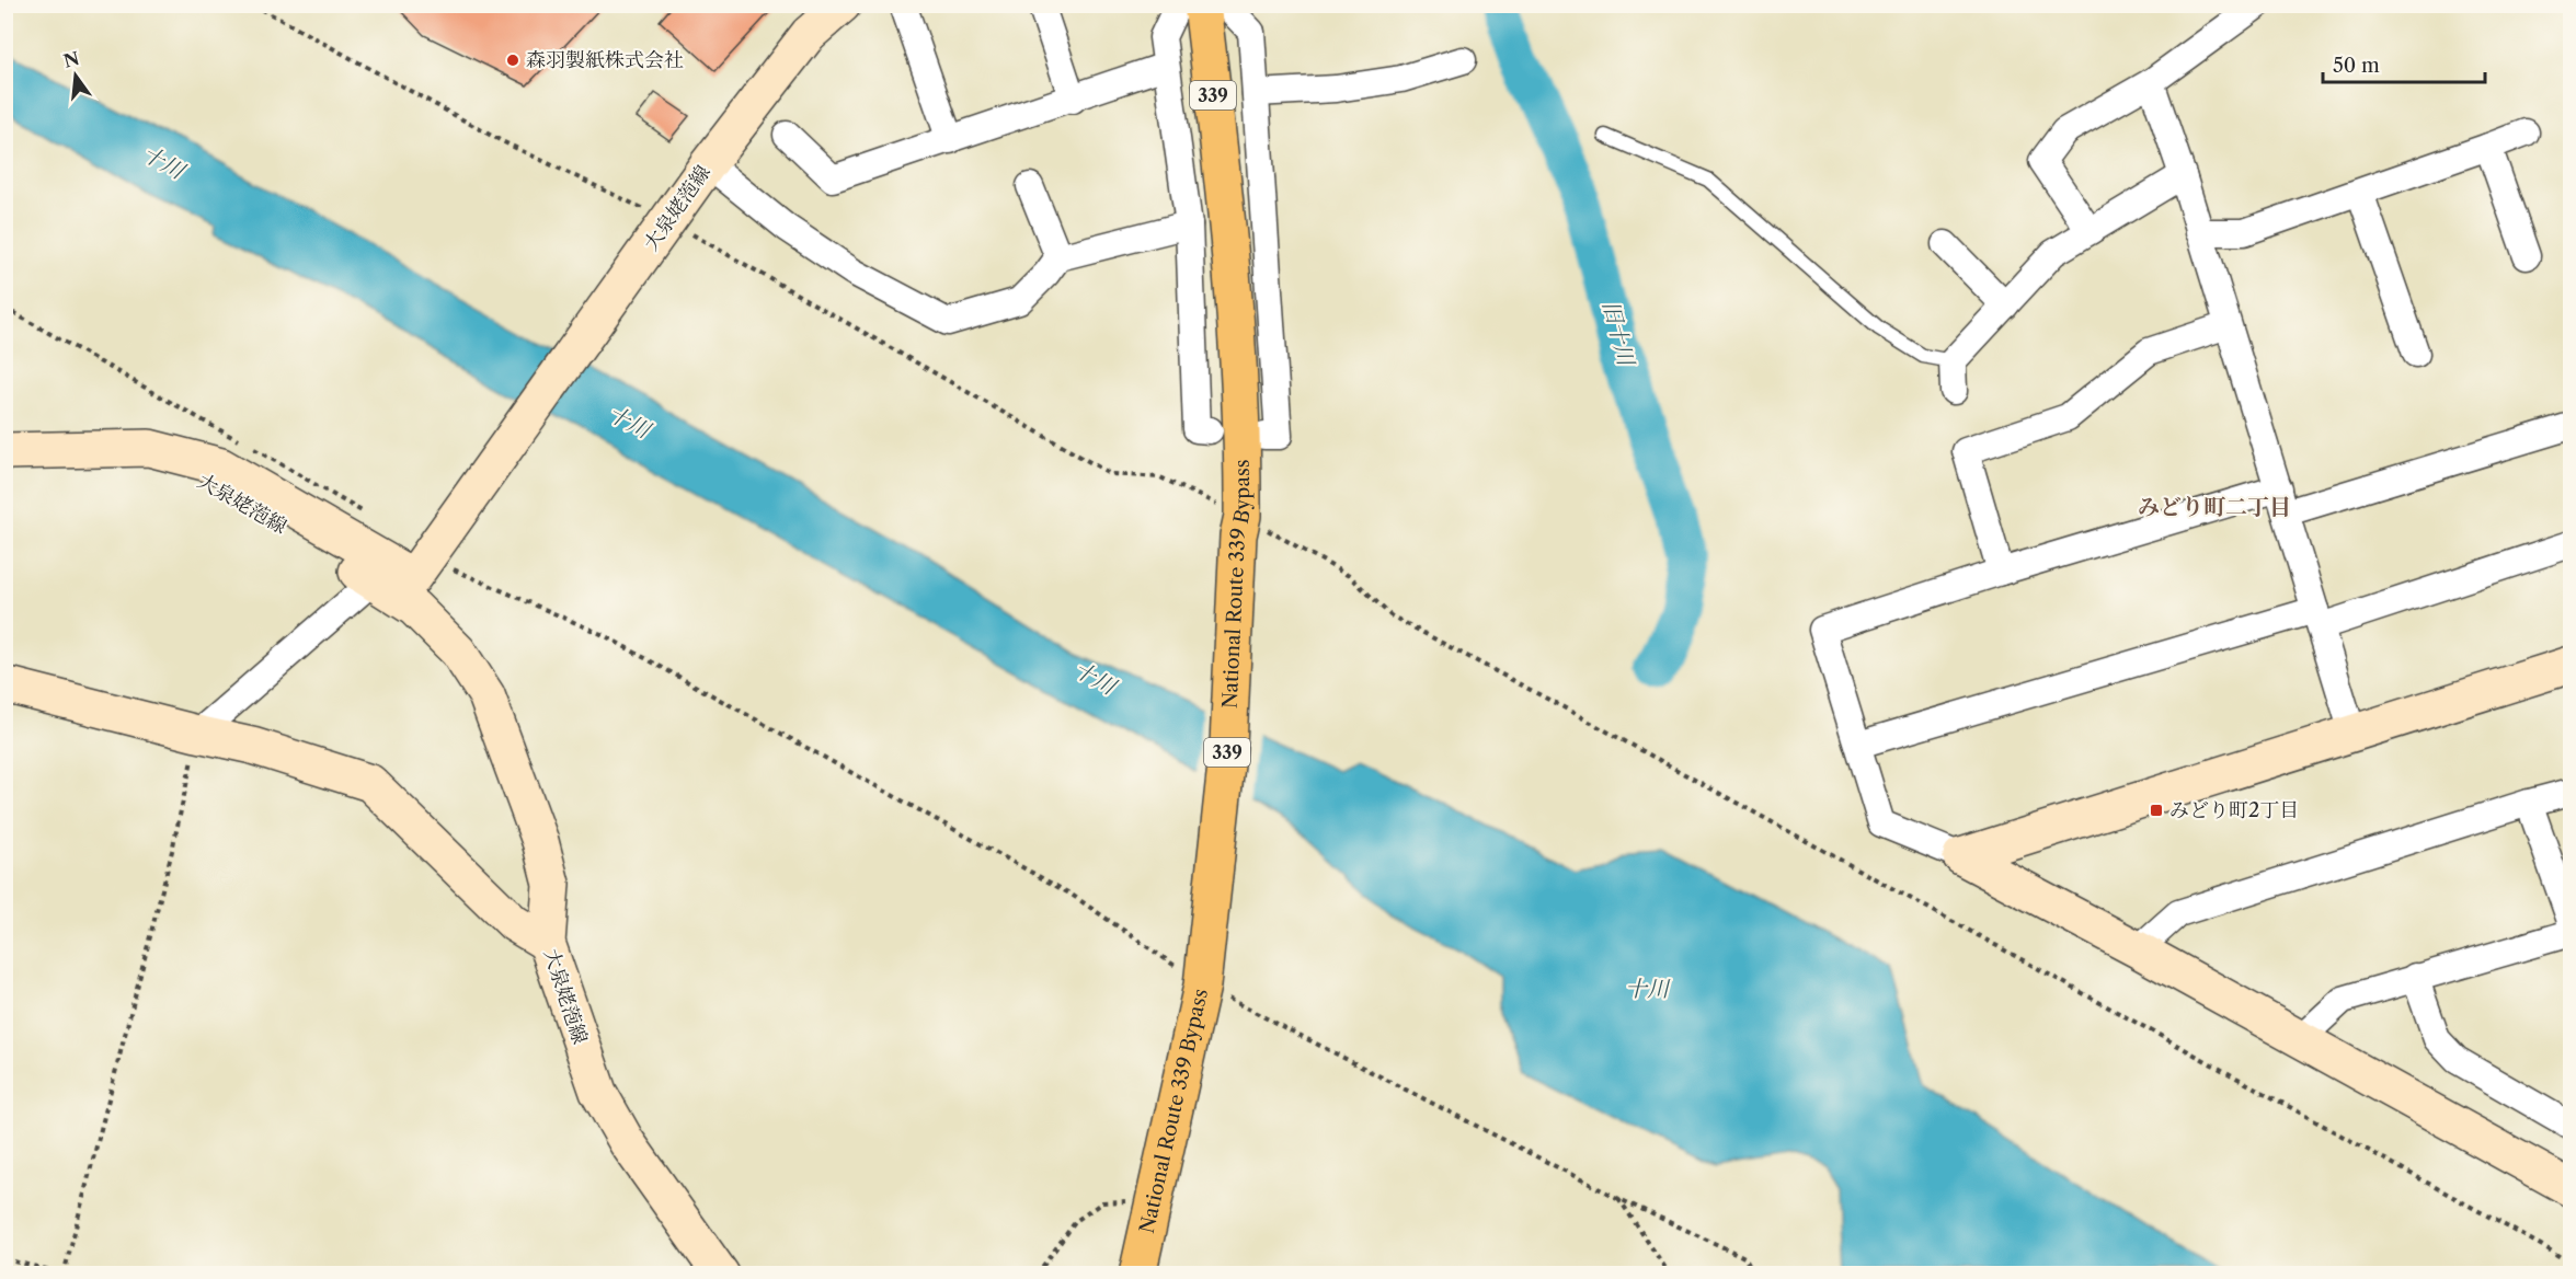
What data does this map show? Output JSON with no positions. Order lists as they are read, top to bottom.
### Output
{
  "streets": {
    "highway": ["339", "National Route 339 Bypass"],
    "street": ["大泉姥萢線"]
  },
  "districts": ["みどり町二丁目"],
  "water": ["十川", "旧十川"],
  "places": {
    "other": ["森羽製紙株式会社"],
    "transit": ["みどり町2丁目"]
  },
  "scale_bar": "50 m",
  "north": "top"
}
